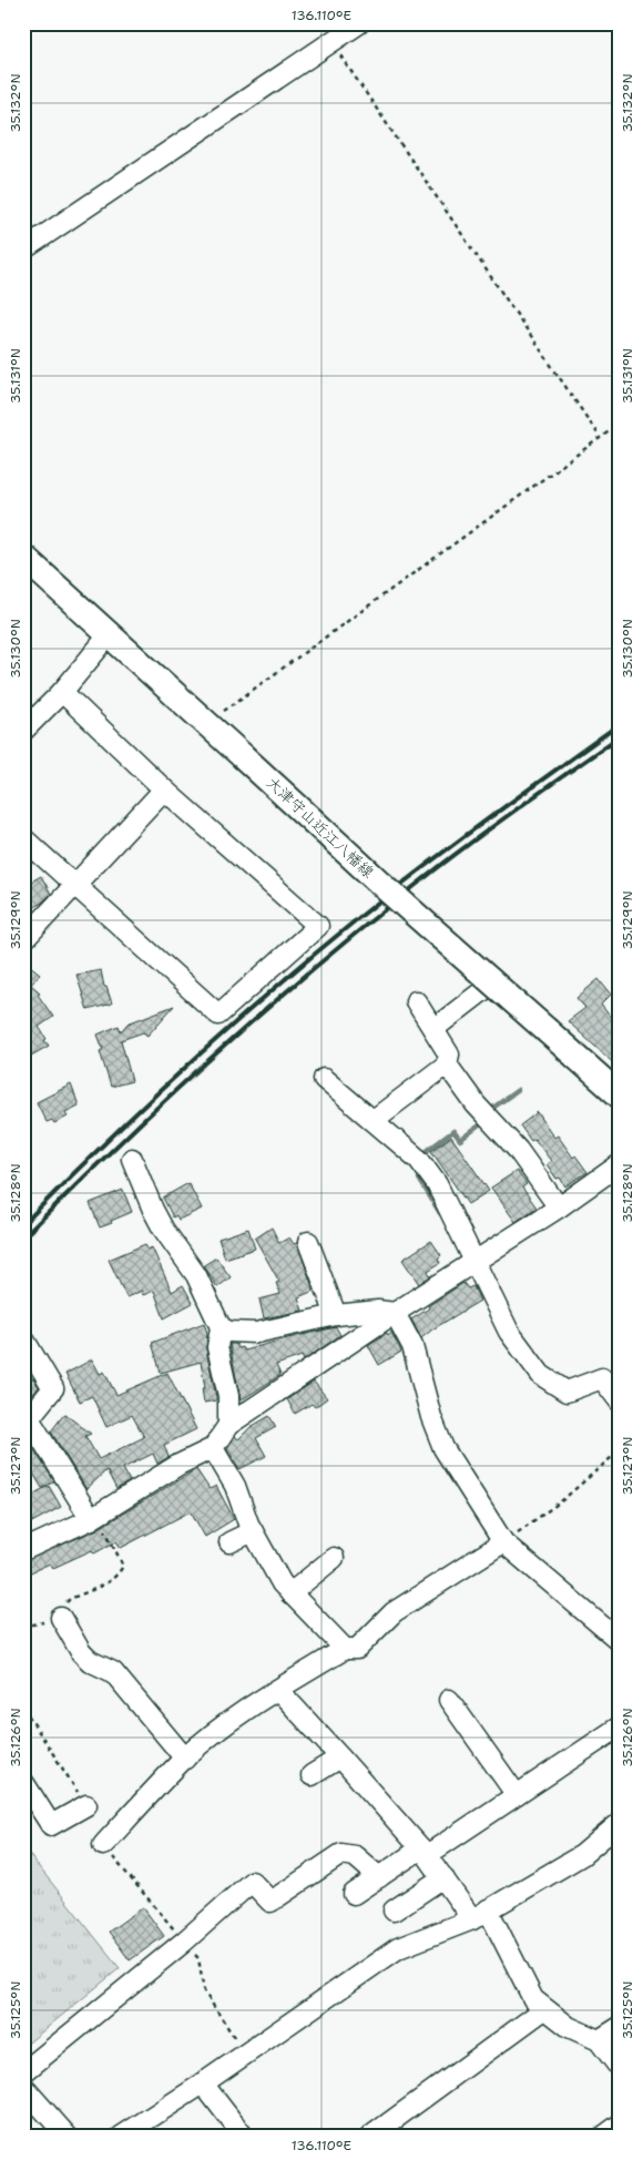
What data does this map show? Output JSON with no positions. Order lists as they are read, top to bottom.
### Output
{
  "streets": {
    "main road": ["大津守山近江八幡線"]
  },
  "coordinates": [
    "136.110°E",
    "35.132°N",
    "35.131°N",
    "35.130°N",
    "35.129°N",
    "35.128°N",
    "35.127°N",
    "35.126°N",
    "35.125°N"
  ]
}
